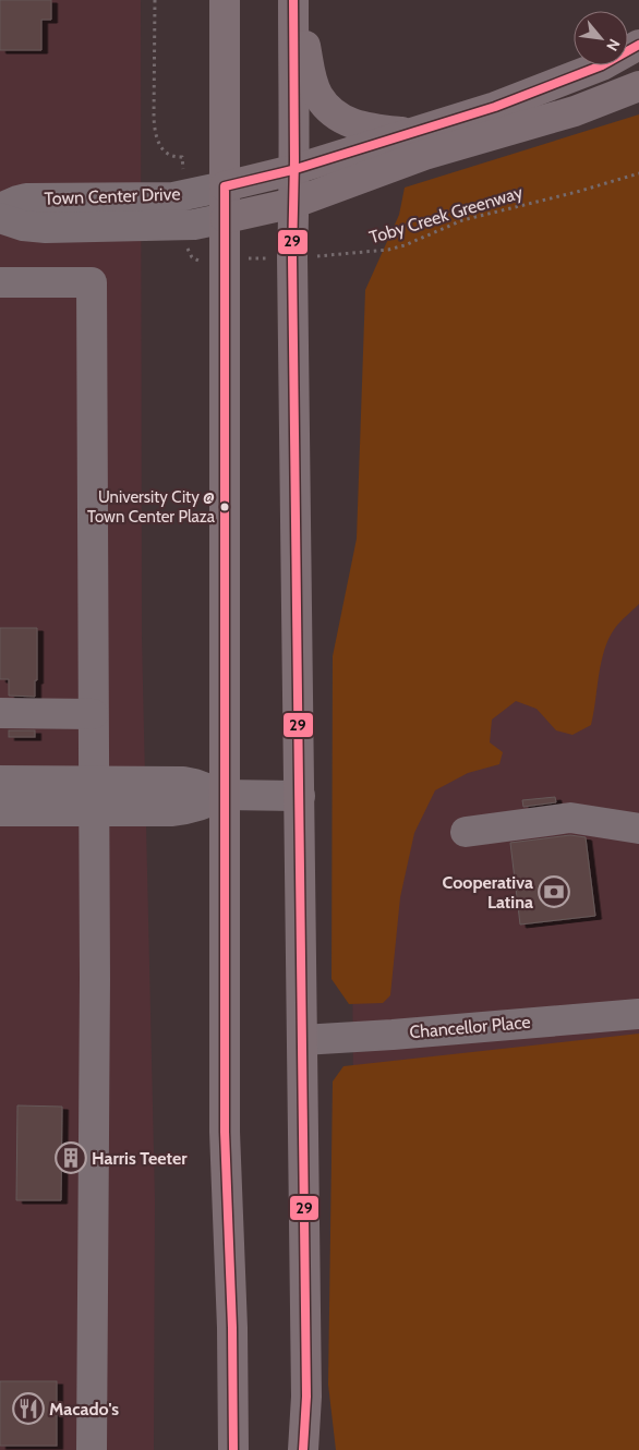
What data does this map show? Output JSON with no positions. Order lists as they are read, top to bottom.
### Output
{
  "streets": {
    "street": ["Town Center Drive", "Chancellor Place"],
    "path": ["Toby Creek Greenway"]
  },
  "places": {
    "other": ["University City @ Town Center Plaza"],
    "bank": ["Cooperativa Latina"],
    "building": ["Harris Teeter"],
    "restaurant": ["Macado's"]
  },
  "lines": ["transit line 29"],
  "north": "bottom right"
}
